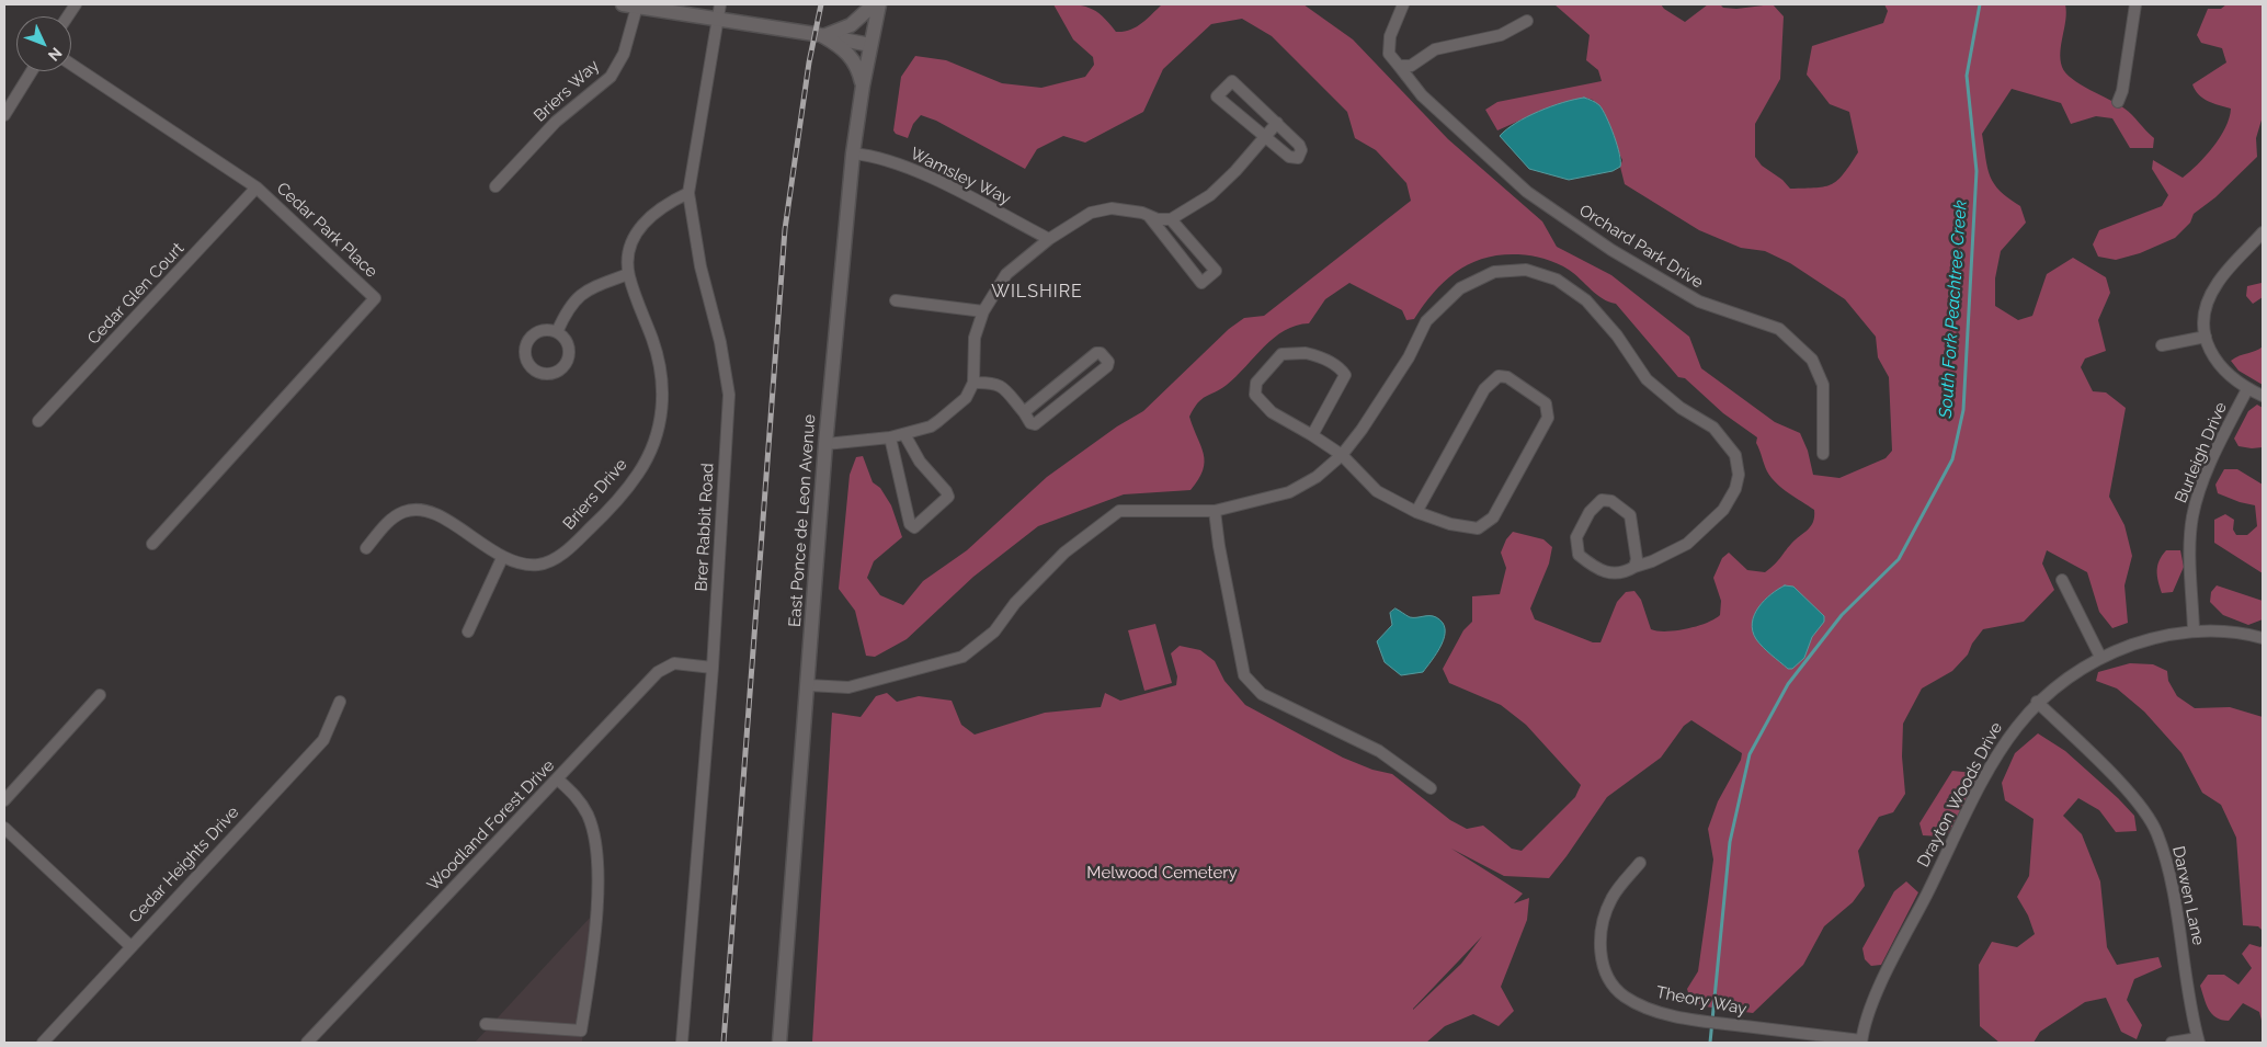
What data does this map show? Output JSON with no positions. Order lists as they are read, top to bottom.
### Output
{
  "streets": {
    "main road": ["East Ponce de Leon Avenue"],
    "street": [
      "Briers Way",
      "Wamsley Way",
      "Cedar Park Place",
      "Orchard Park Drive",
      "Cedar Glen Court",
      "Burleigh Drive",
      "Briers Drive",
      "Brer Rabbit Road",
      "Drayton Woods Drive",
      "Woodland Forest Drive",
      "Cedar Heights Drive",
      "Darwen Lane",
      "Theory Way"
    ]
  },
  "crossings": [
    ["Wamsley Way", "East Ponce de Leon Avenue"],
    ["Cedar Park Place", "Cedar Glen Court"],
    ["Burleigh Drive", "Drayton Woods Drive"],
    ["Briers Drive", "Brer Rabbit Road"],
    ["Brer Rabbit Road", "Woodland Forest Drive"],
    ["Drayton Woods Drive", "Darwen Lane"],
    ["Drayton Woods Drive", "Theory Way"]
  ],
  "districts": ["WILSHIRE"],
  "water": ["South Fork Peachtree Creek"],
  "parks": ["Melwood Cemetery"],
  "north": "bottom right"
}
